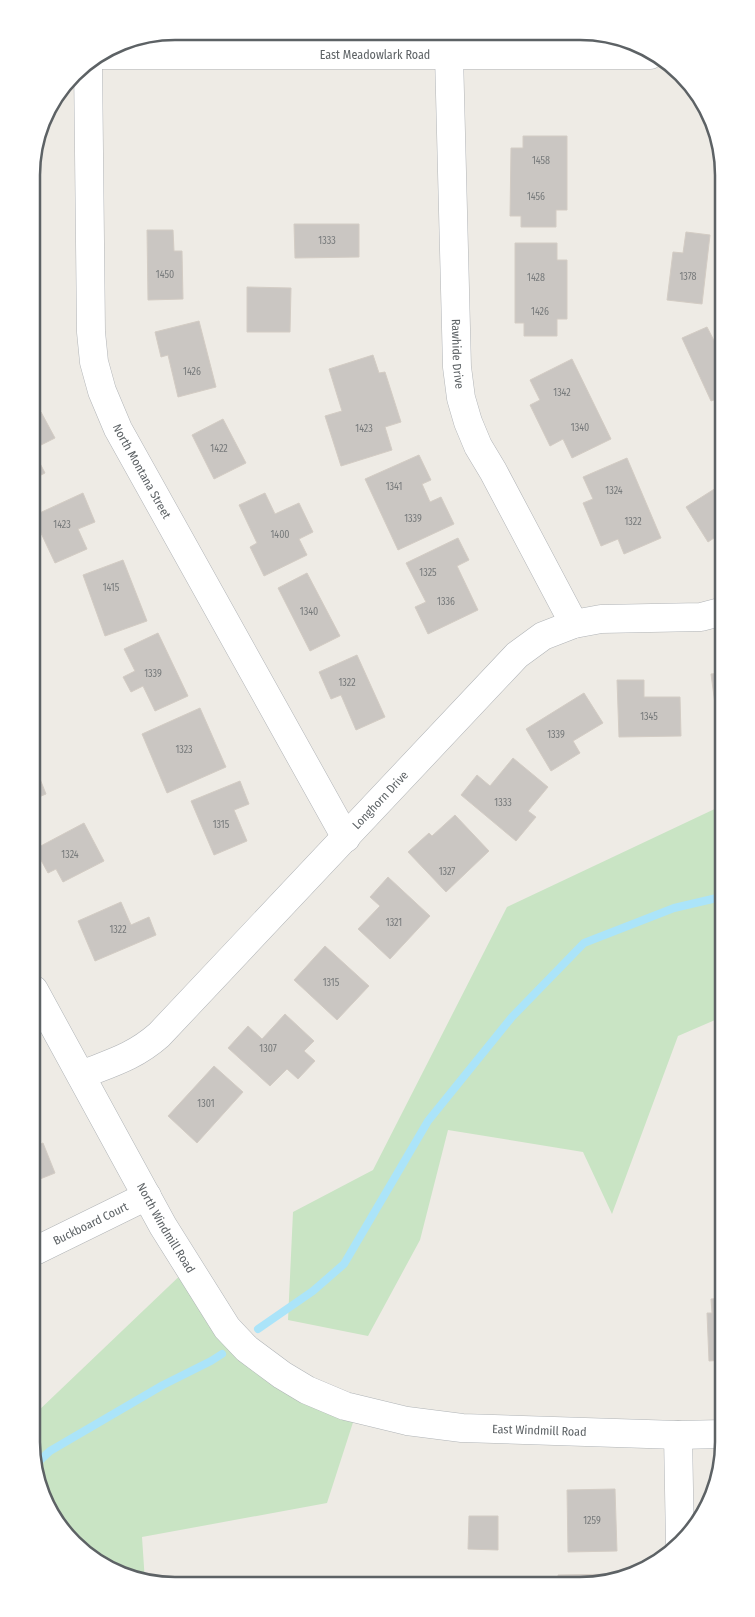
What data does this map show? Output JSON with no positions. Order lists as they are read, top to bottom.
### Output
{
  "streets": {
    "street": [
      "East Meadowlark Road",
      "Rawhide Drive",
      "North Montana Street",
      "Longhorn Drive",
      "Buckboard Court",
      "North Windmill Road",
      "East Windmill Road"
    ]
  },
  "crossings": [
    ["East Meadowlark Road", "Rawhide Drive"],
    ["Rawhide Drive", "Longhorn Drive"],
    ["North Montana Street", "Longhorn Drive"],
    ["Longhorn Drive", "North Windmill Road"],
    ["Buckboard Court", "North Windmill Road"],
    ["North Windmill Road", "East Windmill Road"]
  ],
  "house_numbers": [
    "1458",
    "1456",
    "1333",
    "1450",
    "1378",
    "1428",
    "1426",
    "1426",
    "1342",
    "1340",
    "1423",
    "1422",
    "1341",
    "1324",
    "1339",
    "1322",
    "1423",
    "1400",
    "1325",
    "1415",
    "1336",
    "1340",
    "1339",
    "1322",
    "1345",
    "1339",
    "1323",
    "1333",
    "1315",
    "1324",
    "1327",
    "1321",
    "1322",
    "1315",
    "1307",
    "1301",
    "1259"
  ]
}
